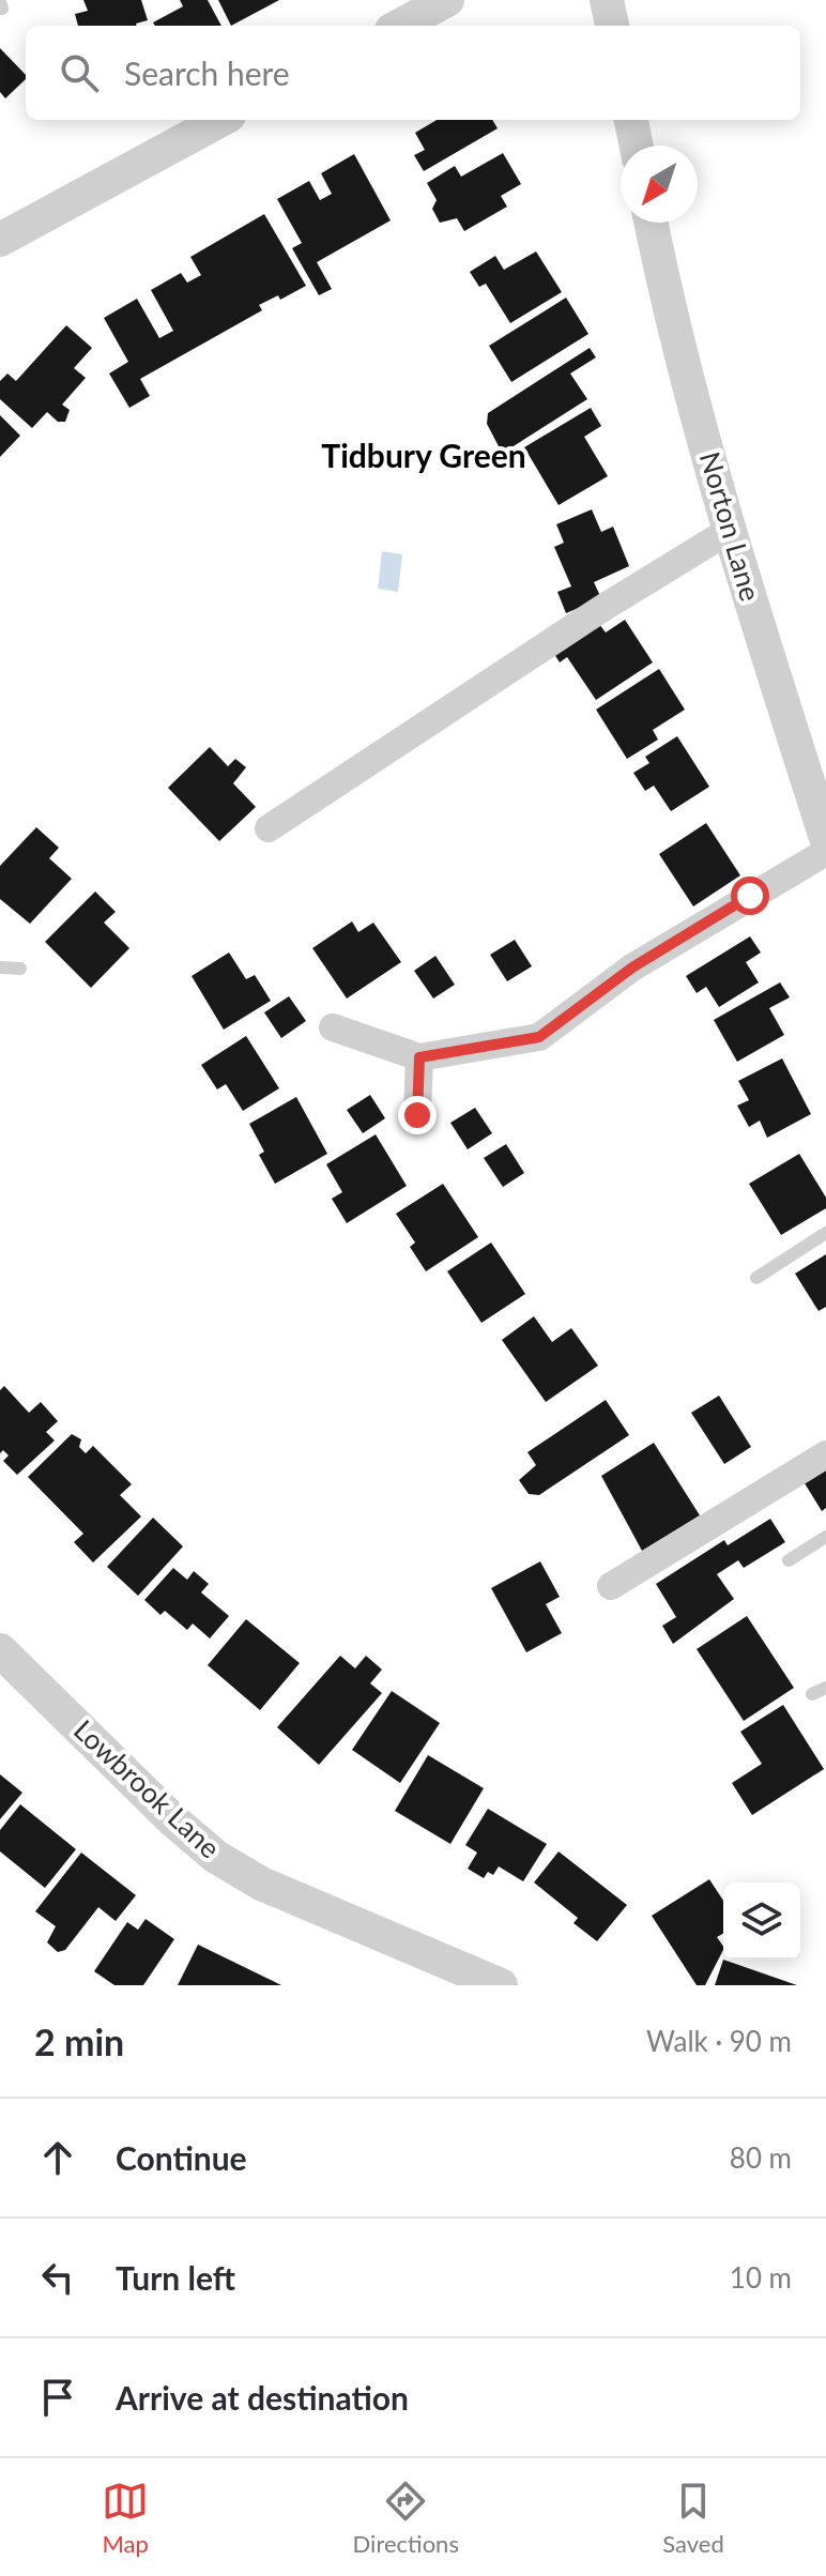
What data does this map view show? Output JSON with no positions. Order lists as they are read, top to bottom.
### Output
{
  "streets": {
    "street": ["Norton Lane", "Lowbrook Lane"]
  },
  "districts": ["Tidbury Green"],
  "north": "bottom left",
  "page": {
    "search": "Search here",
    "heading": ["2 min", "Walk · 90 m"],
    "list": [
      ["Continue", "80 m"],
      ["Turn left", "10 m"],
      "Arrive at destination"
    ],
    "nav": ["Map", "Directions", "Saved"]
  }
}
